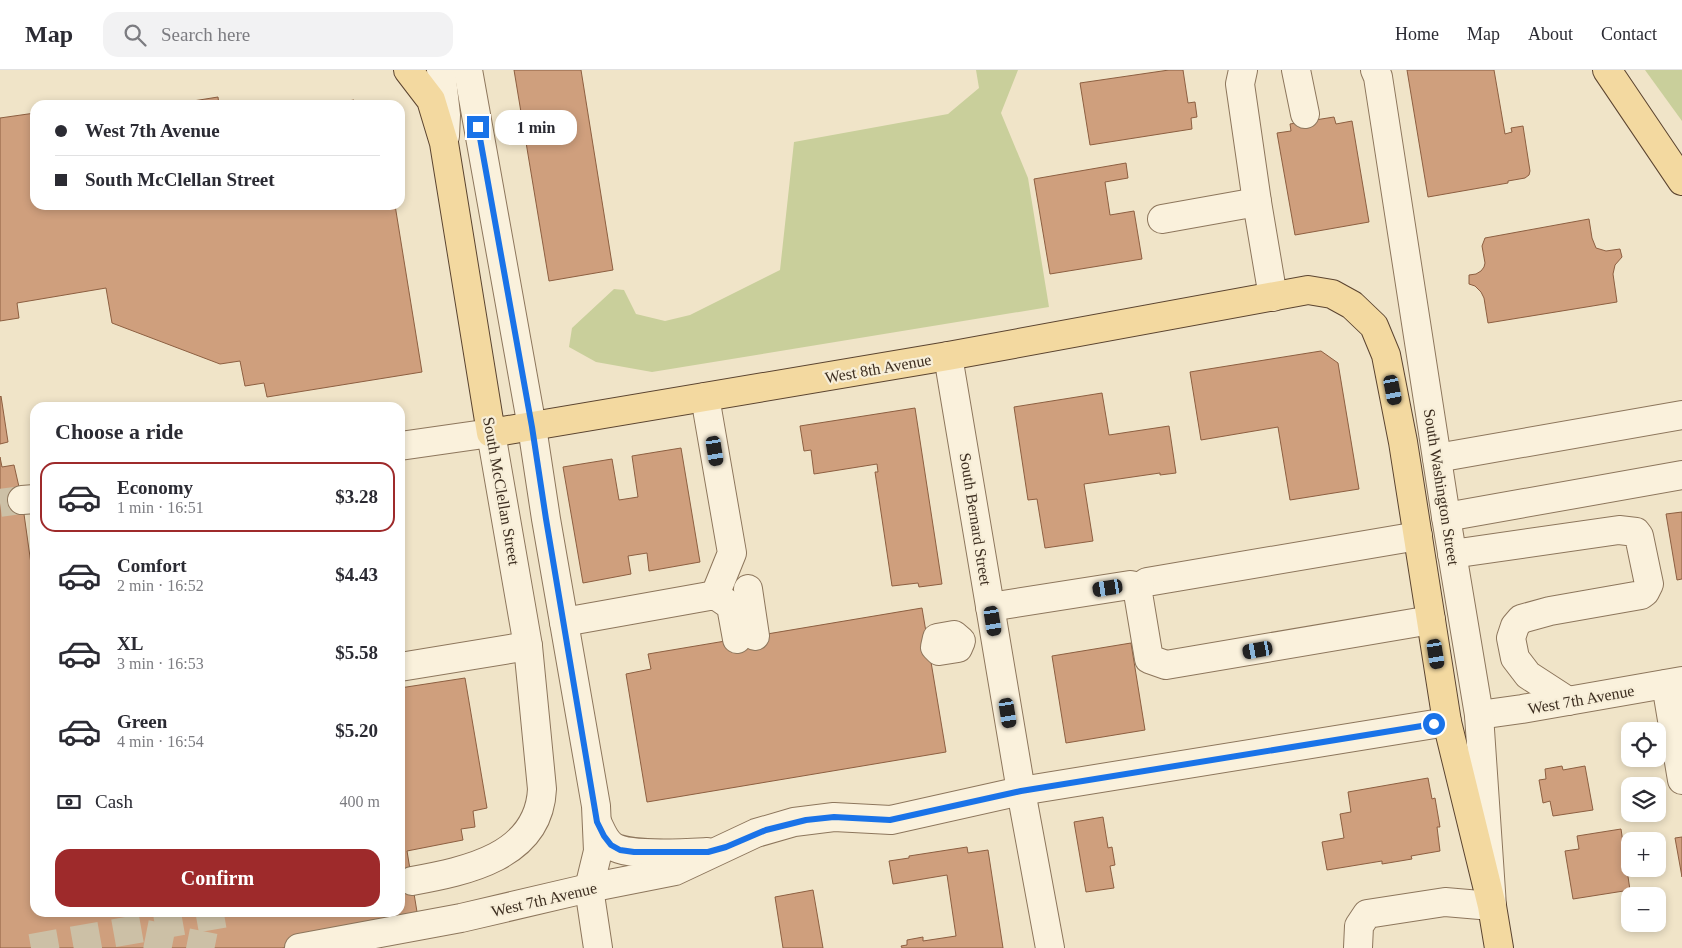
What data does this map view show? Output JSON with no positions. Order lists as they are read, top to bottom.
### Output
{
  "streets": {
    "main road": ["West 8th Avenue", "South Washington Street", "South McClellan Street"],
    "street": ["South Bernard Street", "West 7th Avenue"]
  },
  "crossings": [
    ["West 8th Avenue", "South Washington Street"],
    ["West 8th Avenue", "South McClellan Street"],
    ["West 8th Avenue", "South Bernard Street"],
    ["South Washington Street", "West 7th Avenue"],
    ["South Bernard Street", "West 7th Avenue"]
  ],
  "page": {
    "header": "Map",
    "search": "Search here",
    "nav": [
      "Home",
      "Map",
      "About",
      "Contact"
    ],
    "banner": ["West 7th Avenue", "South McClellan Street"],
    "bubble": "1 min",
    "heading": "Choose a ride",
    "list": [
      {
        "name": "Economy",
        "note": "1 min · 16:51",
        "value": "$3.28"
      },
      {
        "name": "Comfort",
        "note": "2 min · 16:52",
        "value": "$4.43"
      },
      {
        "name": "XL",
        "note": "3 min · 16:53",
        "value": "$5.58"
      },
      {
        "name": "Green",
        "note": "4 min · 16:54",
        "value": "$5.20"
      }
    ],
    "map_buttons": ["+", "−"],
    "pay": ["Cash", "400 m"],
    "buttons": "Confirm"
  }
}
